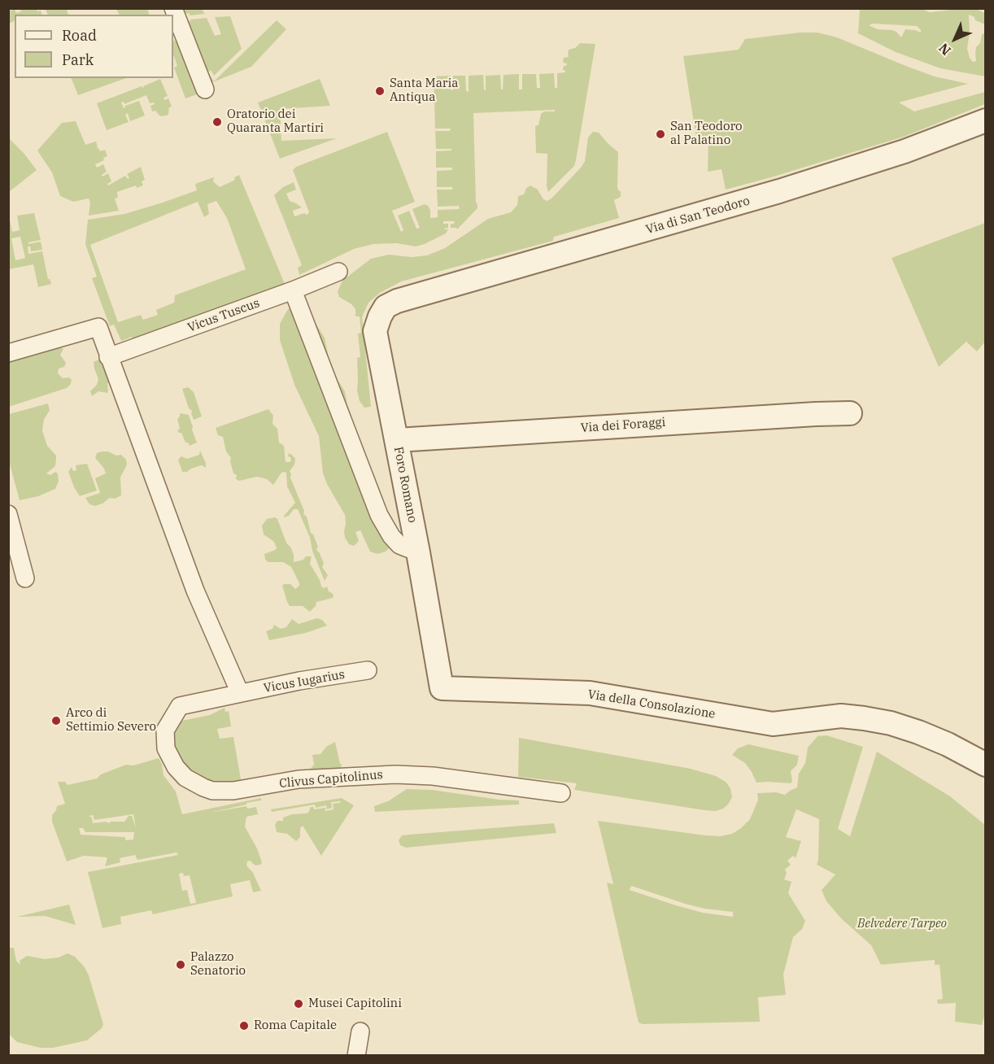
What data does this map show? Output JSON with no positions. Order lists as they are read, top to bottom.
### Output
{
  "streets": {
    "street": [
      "Via di San Teodoro",
      "Vicus Tuscus",
      "Via dei Foraggi",
      "Foro Romano",
      "Vicus Iugarius",
      "Via della Consolazione",
      "Clivus Capitolinus"
    ]
  },
  "crossings": [
    ["Via di San Teodoro", "Foro Romano"],
    ["Via dei Foraggi", "Foro Romano"],
    ["Foro Romano", "Via della Consolazione"],
    ["Vicus Iugarius", "Clivus Capitolinus"]
  ],
  "parks": ["Belvedere Tarpeo"],
  "places": [
    "Santa Maria Antiqua",
    "Oratorio dei Quaranta Martiri",
    "San Teodoro al Palatino",
    "Arco di Settimio Severo",
    "Palazzo Senatorio",
    "Musei Capitolini",
    "Roma Capitale"
  ],
  "legend": ["Road", "Park"],
  "north": "bottom left"
}
